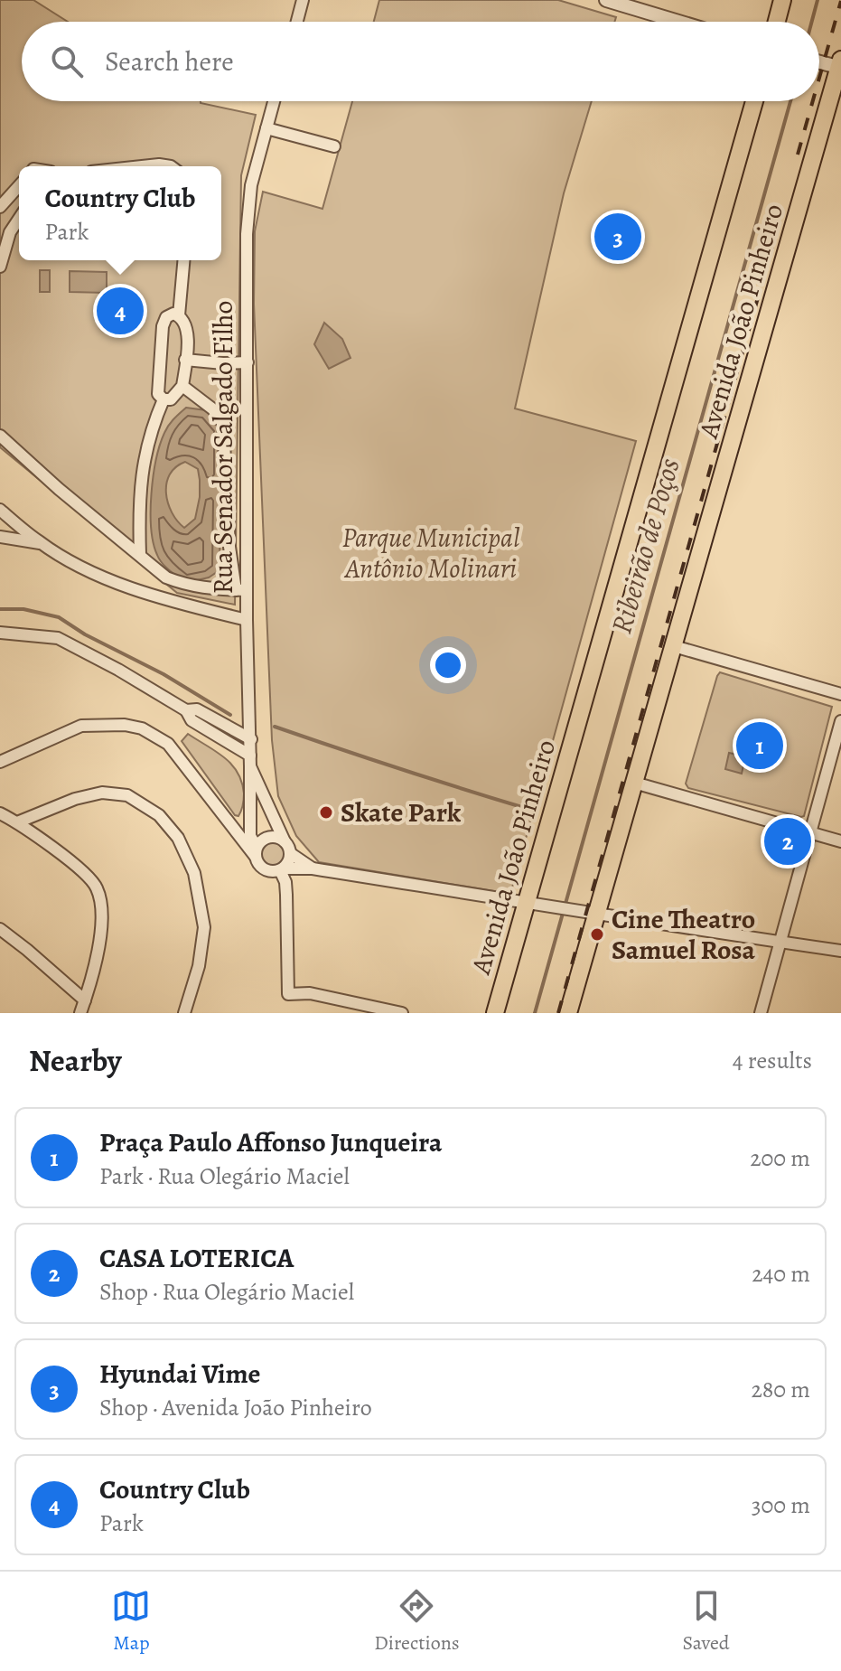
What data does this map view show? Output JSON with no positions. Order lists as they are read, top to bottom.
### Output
{
  "streets": {
    "main road": ["Avenida João Pinheiro"],
    "street": ["Rua Senador Salgado Filho"]
  },
  "water": ["Ribeirão de Poços"],
  "parks": ["Parque Municipal Antônio Molinari"],
  "places": ["Skate Park", "Cine Theatro Samuel Rosa"],
  "page": {
    "search": "Search here",
    "popup": ["Country Club", "Park"],
    "pins": [
      "3",
      "4",
      "1",
      "2"
    ],
    "heading": ["Nearby", "4 results"],
    "list": [
      {
        "mark": "1",
        "name": "Praça Paulo Affonso Junqueira",
        "note": "Park · Rua Olegário Maciel",
        "value": "200 m"
      },
      {
        "mark": "2",
        "name": "CASA LOTERICA",
        "note": "Shop · Rua Olegário Maciel",
        "value": "240 m"
      },
      {
        "mark": "3",
        "name": "Hyundai Vime",
        "note": "Shop · Avenida João Pinheiro",
        "value": "280 m"
      },
      {
        "mark": "4",
        "name": "Country Club",
        "note": "Park",
        "value": "300 m"
      }
    ],
    "nav": ["Map", "Directions", "Saved"]
  }
}
